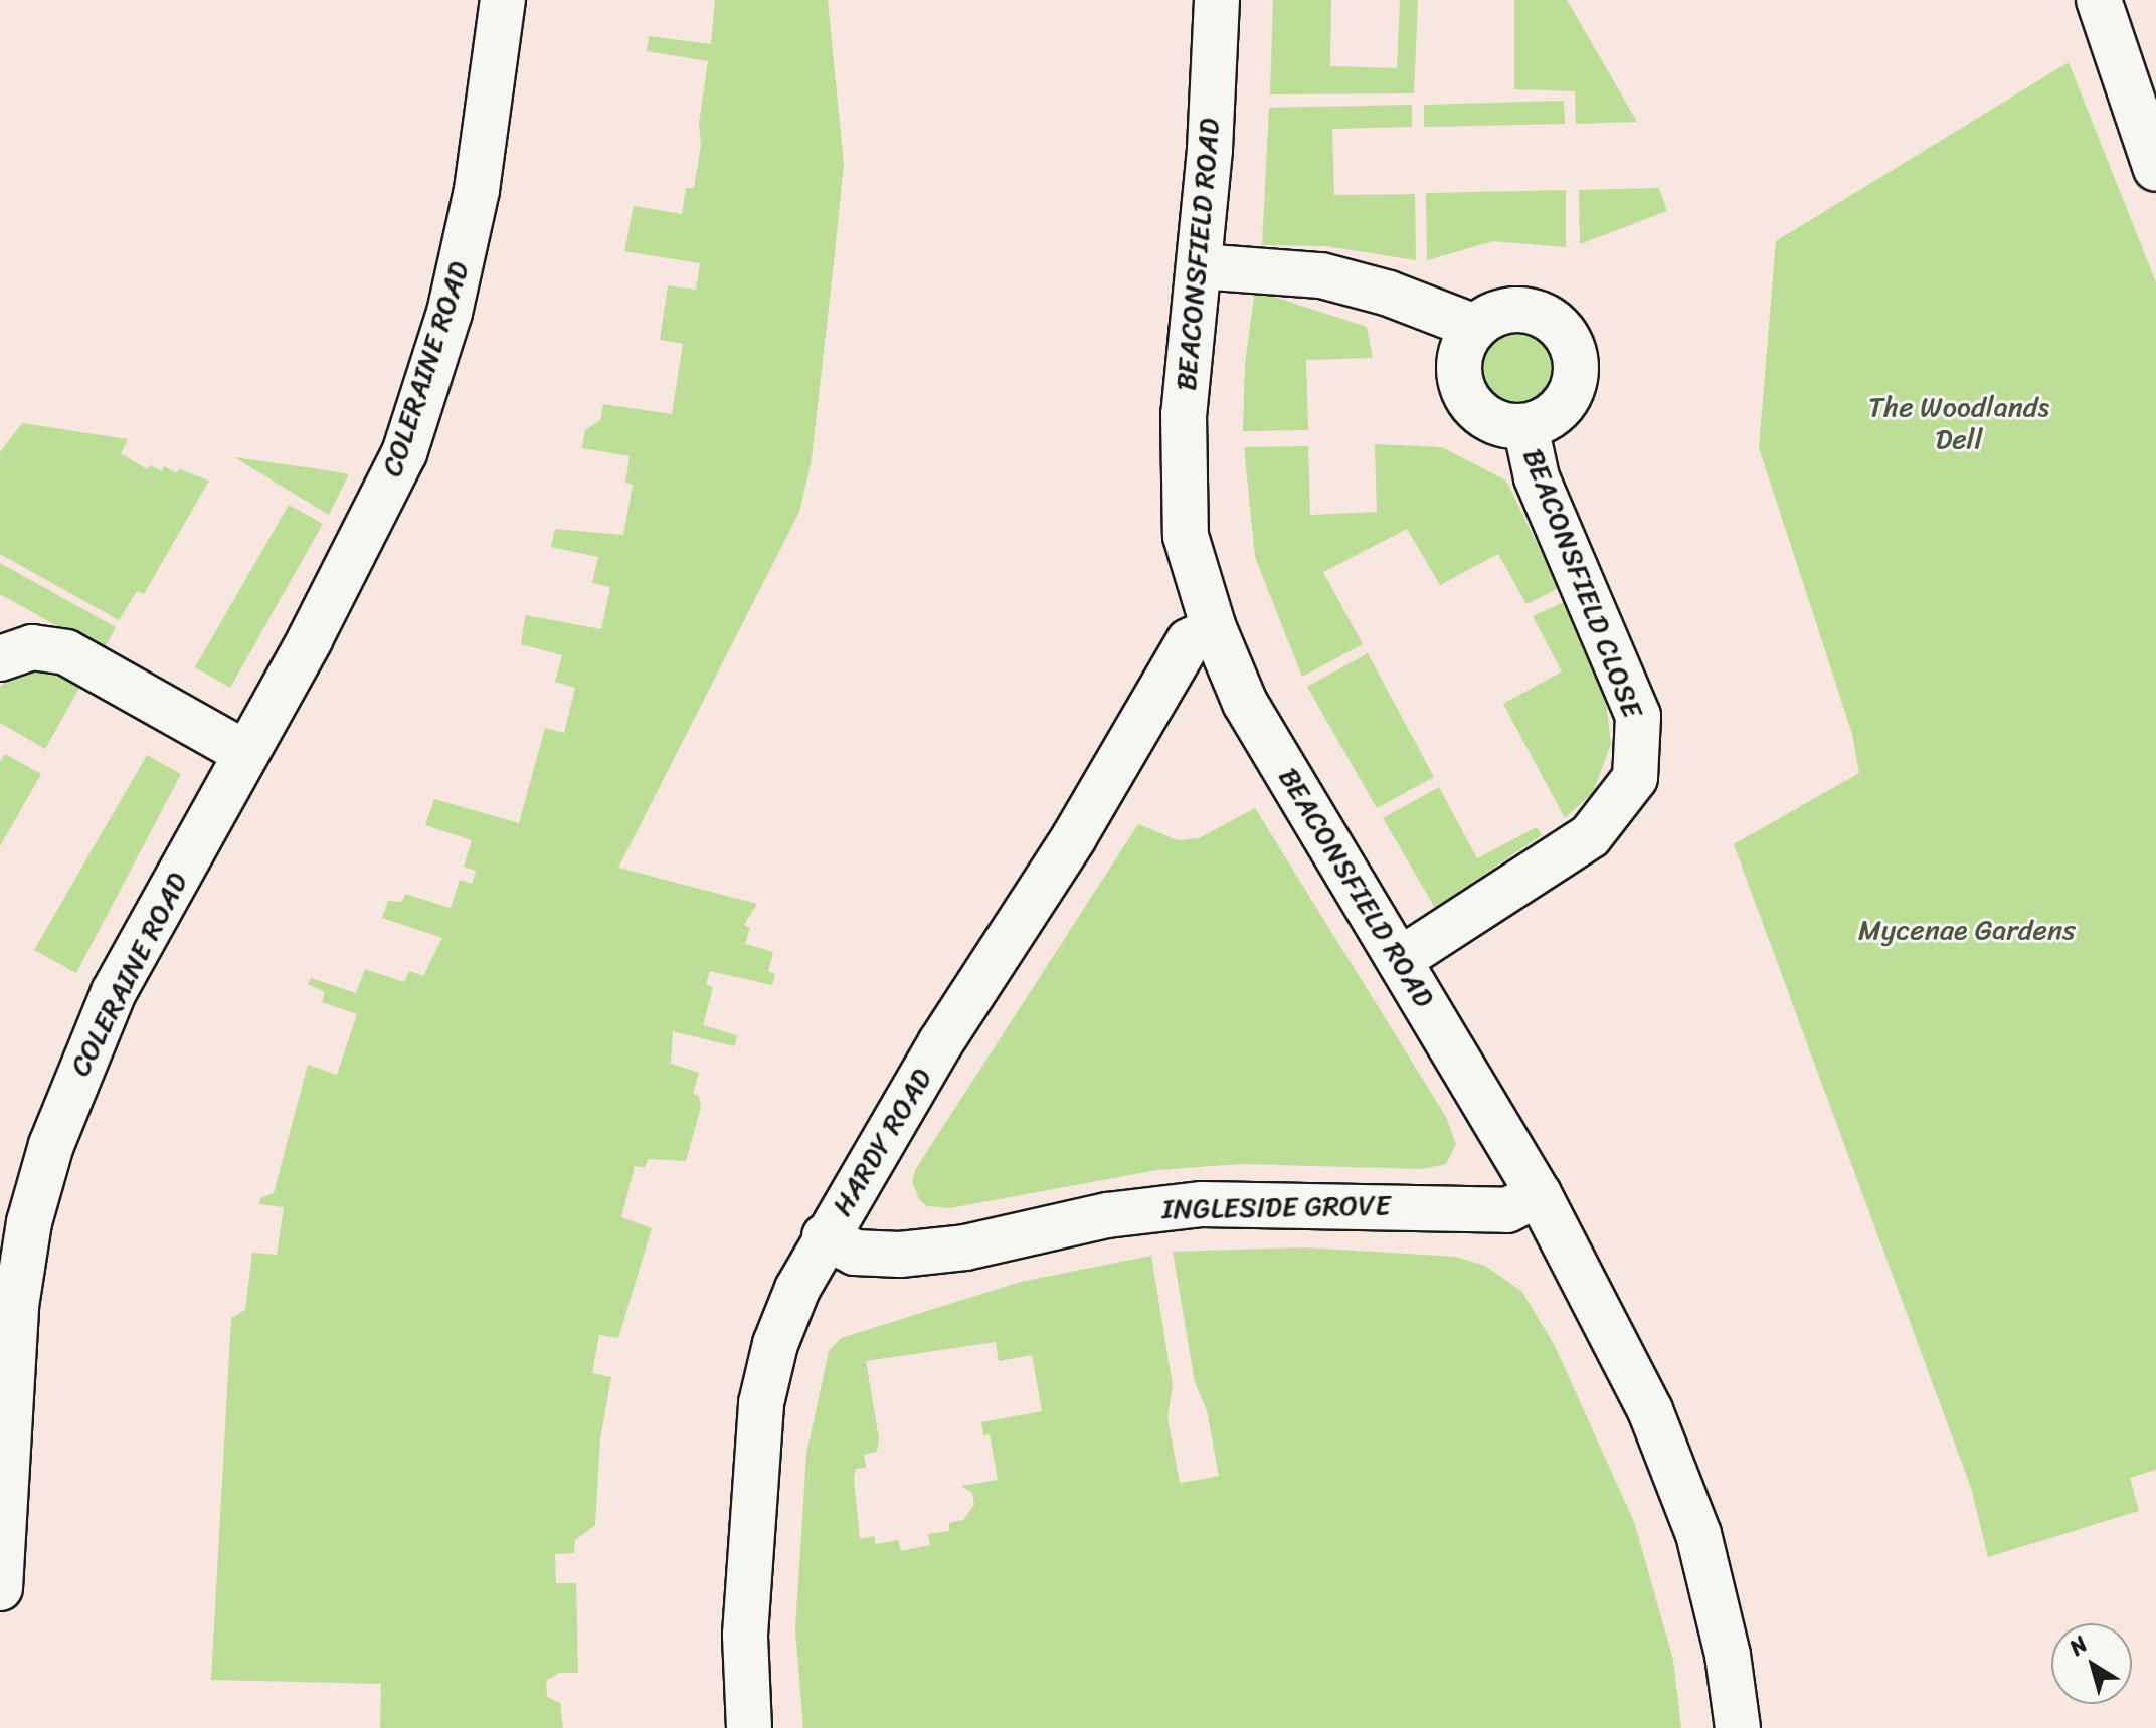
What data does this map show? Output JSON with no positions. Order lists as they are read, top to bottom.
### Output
{
  "streets": {
    "street": [
      "BEACONSFIELD ROAD",
      "COLERAINE ROAD",
      "BEACONSFIELD CLOSE",
      "HARDY ROAD",
      "INGLESIDE GROVE"
    ]
  },
  "crossings": [
    ["BEACONSFIELD ROAD", "BEACONSFIELD CLOSE"],
    ["BEACONSFIELD ROAD", "HARDY ROAD"],
    ["BEACONSFIELD ROAD", "INGLESIDE GROVE"],
    ["HARDY ROAD", "INGLESIDE GROVE"]
  ],
  "parks": ["The Woodlands Dell", "Mycenae Gardens"],
  "north": "top left"
}
